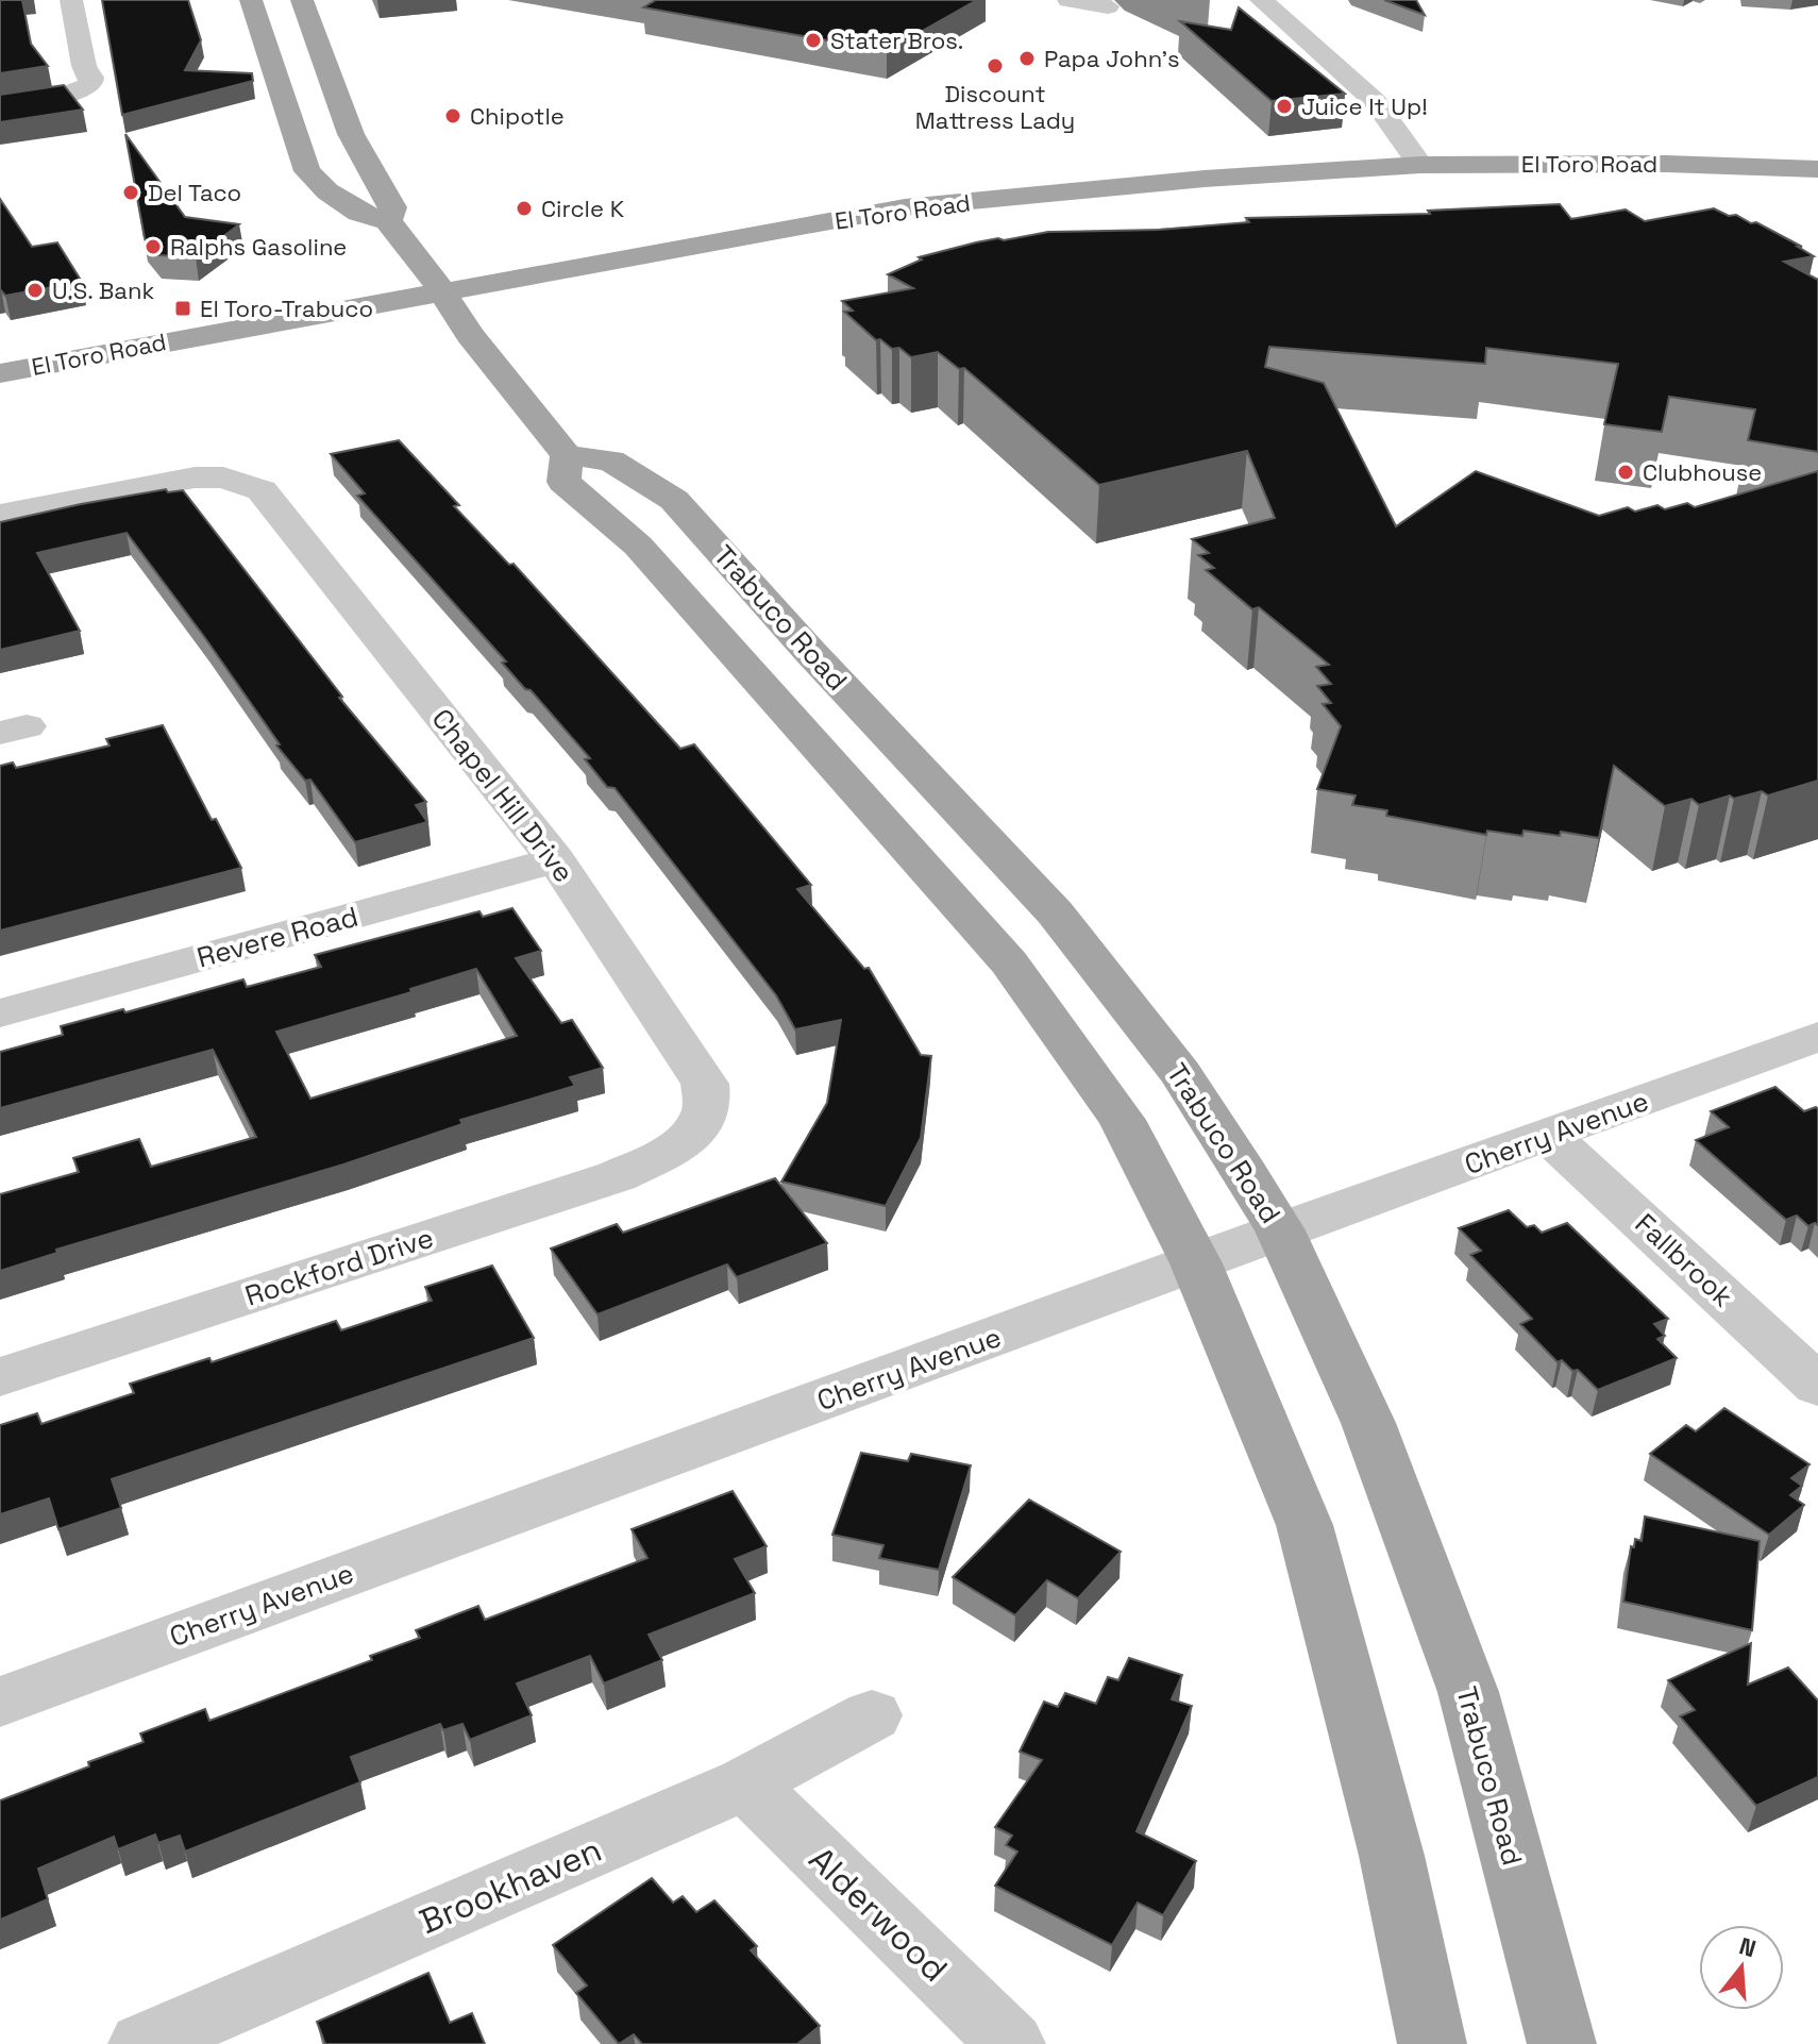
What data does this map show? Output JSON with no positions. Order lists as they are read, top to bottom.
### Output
{
  "streets": {
    "main road": ["El Toro Road", "Trabuco Road"],
    "street": [
      "Chapel Hill Drive",
      "Revere Road",
      "Cherry Avenue",
      "Fallbrook",
      "Rockford Drive",
      "Brookhaven",
      "Alderwood"
    ]
  },
  "crossings": [
    ["El Toro Road", "Trabuco Road"],
    ["Trabuco Road", "Cherry Avenue"],
    ["Chapel Hill Drive", "Revere Road"],
    ["Chapel Hill Drive", "Rockford Drive"],
    ["Cherry Avenue", "Fallbrook"],
    ["Brookhaven", "Alderwood"]
  ],
  "places": {
    "other": [
      "Stater Bros.",
      "Papa John's",
      "Discount Mattress Lady",
      "Juice It Up!",
      "Chipotle",
      "Del Taco",
      "Circle K",
      "Ralphs Gasoline",
      "U.S. Bank",
      "Clubhouse"
    ],
    "transit": ["El Toro-Trabuco"]
  },
  "north": "top"
}
